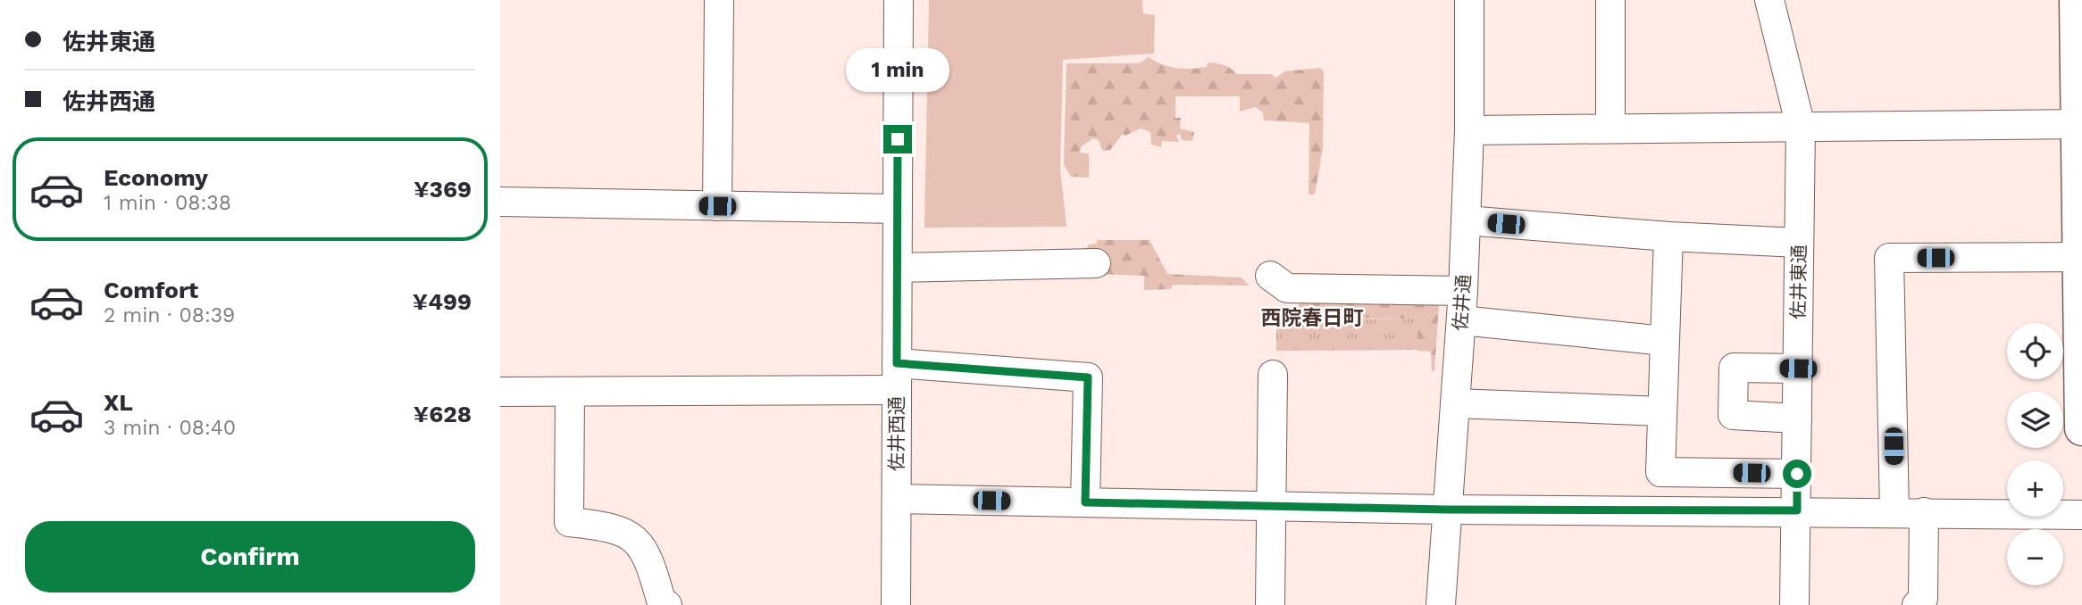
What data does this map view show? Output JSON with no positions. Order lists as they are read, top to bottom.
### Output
{
  "streets": {
    "street": ["佐井東通", "佐井通", "佐井西通"]
  },
  "districts": ["西院春日町"],
  "page": {
    "banner": ["佐井東通", "佐井西通"],
    "bubble": "1 min",
    "list": [
      {
        "name": "Economy",
        "note": "1 min · 08:38",
        "value": "¥369"
      },
      {
        "name": "Comfort",
        "note": "2 min · 08:39",
        "value": "¥499"
      },
      {
        "name": "XL",
        "note": "3 min · 08:40",
        "value": "¥628"
      }
    ],
    "map_buttons": ["+", "−"],
    "buttons": "Confirm"
  }
}
